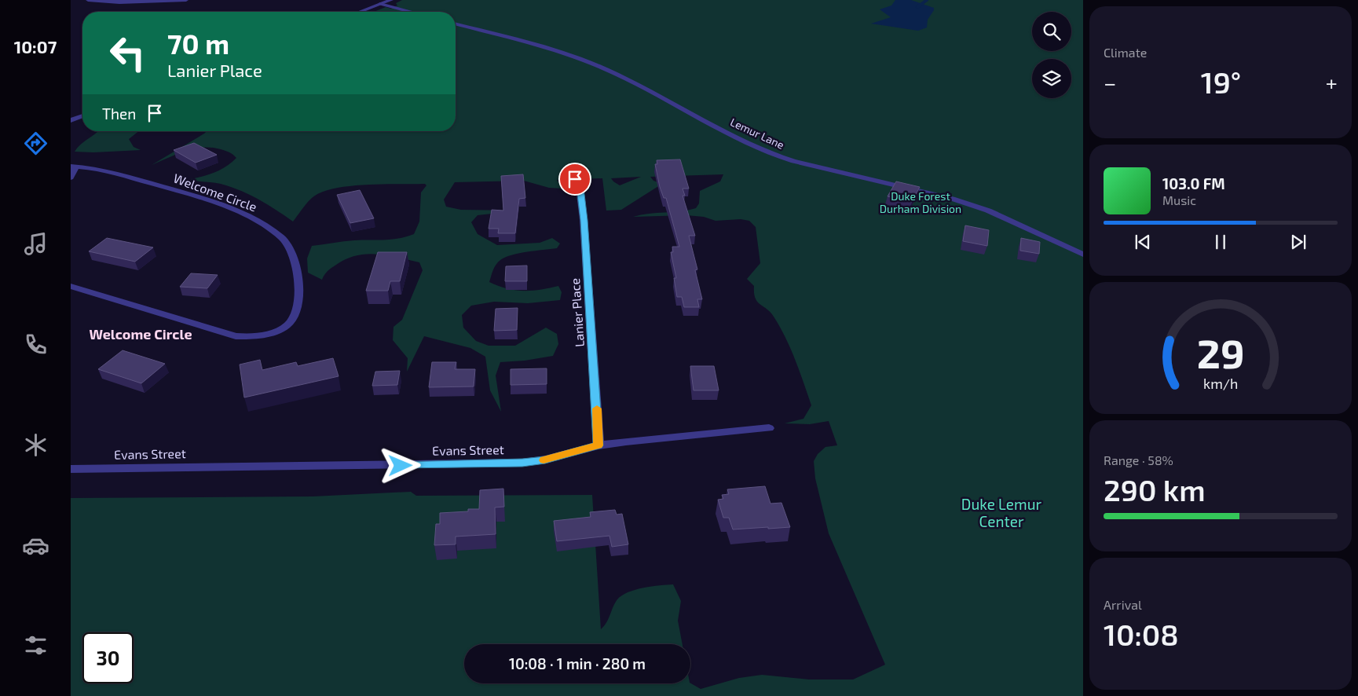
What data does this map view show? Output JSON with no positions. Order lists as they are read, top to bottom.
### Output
{
  "streets": {
    "street": [
      "Lemur Lane",
      "Welcome Circle",
      "Lanier Place",
      "Evans Street"
    ]
  },
  "crossings": [
    ["Lanier Place", "Evans Street"]
  ],
  "districts": ["Welcome Circle"],
  "parks": ["Duke Forest Durham Division", "Duke Lemur Center"],
  "page": {
    "tabs": "10:07",
    "tile": [
      "Climate",
      ["Range · 58%", "290 km"],
      ["Arrival", "10:08"]
    ],
    "turn": ["70 m", "Lanier Place"],
    "heat": ["−", "19°", "+"],
    "then": "Then",
    "song": ["103.0 FM", "Music"],
    "limit": "30",
    "trip": "10:08 · 1 min · 280 m",
    "gauge": ["29", "km/h"]
  }
}
